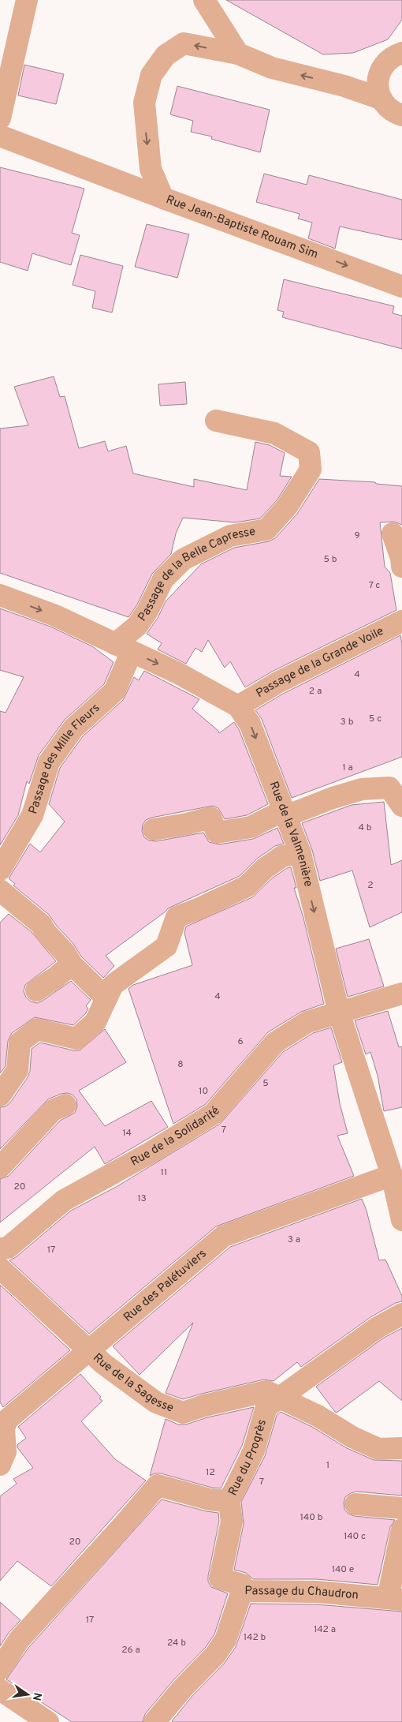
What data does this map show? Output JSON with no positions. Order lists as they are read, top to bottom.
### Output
{
  "streets": {
    "street": [
      "Rue Jean-Baptiste Rouam Sim",
      "Passage de la Belle Capresse",
      "Passage de la Grande Voile",
      "Passage des Mille Fleurs",
      "Rue de la Valmenière",
      "Rue de la Solidarité",
      "Rue des Palétuviers",
      "Rue de la Sagesse",
      "Rue du Progrès",
      "Passage du Chaudron"
    ]
  },
  "crossings": [
    ["Passage de la Belle Capresse", "Passage des Mille Fleurs"],
    ["Passage de la Belle Capresse", "Rue de la Valmenière"],
    ["Passage de la Grande Voile", "Rue de la Valmenière"],
    ["Passage des Mille Fleurs", "Rue de la Valmenière"],
    ["Rue de la Valmenière", "Rue de la Solidarité"],
    ["Rue de la Valmenière", "Rue des Palétuviers"],
    ["Rue des Palétuviers", "Rue de la Sagesse"],
    ["Rue de la Sagesse", "Rue du Progrès"]
  ],
  "one_way": ["Rue de la Valmenière"],
  "house_numbers": [
    "9",
    "5 b",
    "7 c",
    "4",
    "2 a",
    "5 c",
    "3 b",
    "1 a",
    "4 b",
    "2",
    "4",
    "6",
    "8",
    "5",
    "10",
    "7",
    "14",
    "11",
    "20",
    "13",
    "3 a",
    "17",
    "1",
    "12",
    "7",
    "140 b",
    "140 c",
    "20",
    "140 e",
    "17",
    "142 a",
    "142 b",
    "24 b",
    "26 a"
  ],
  "north": "right"
}
